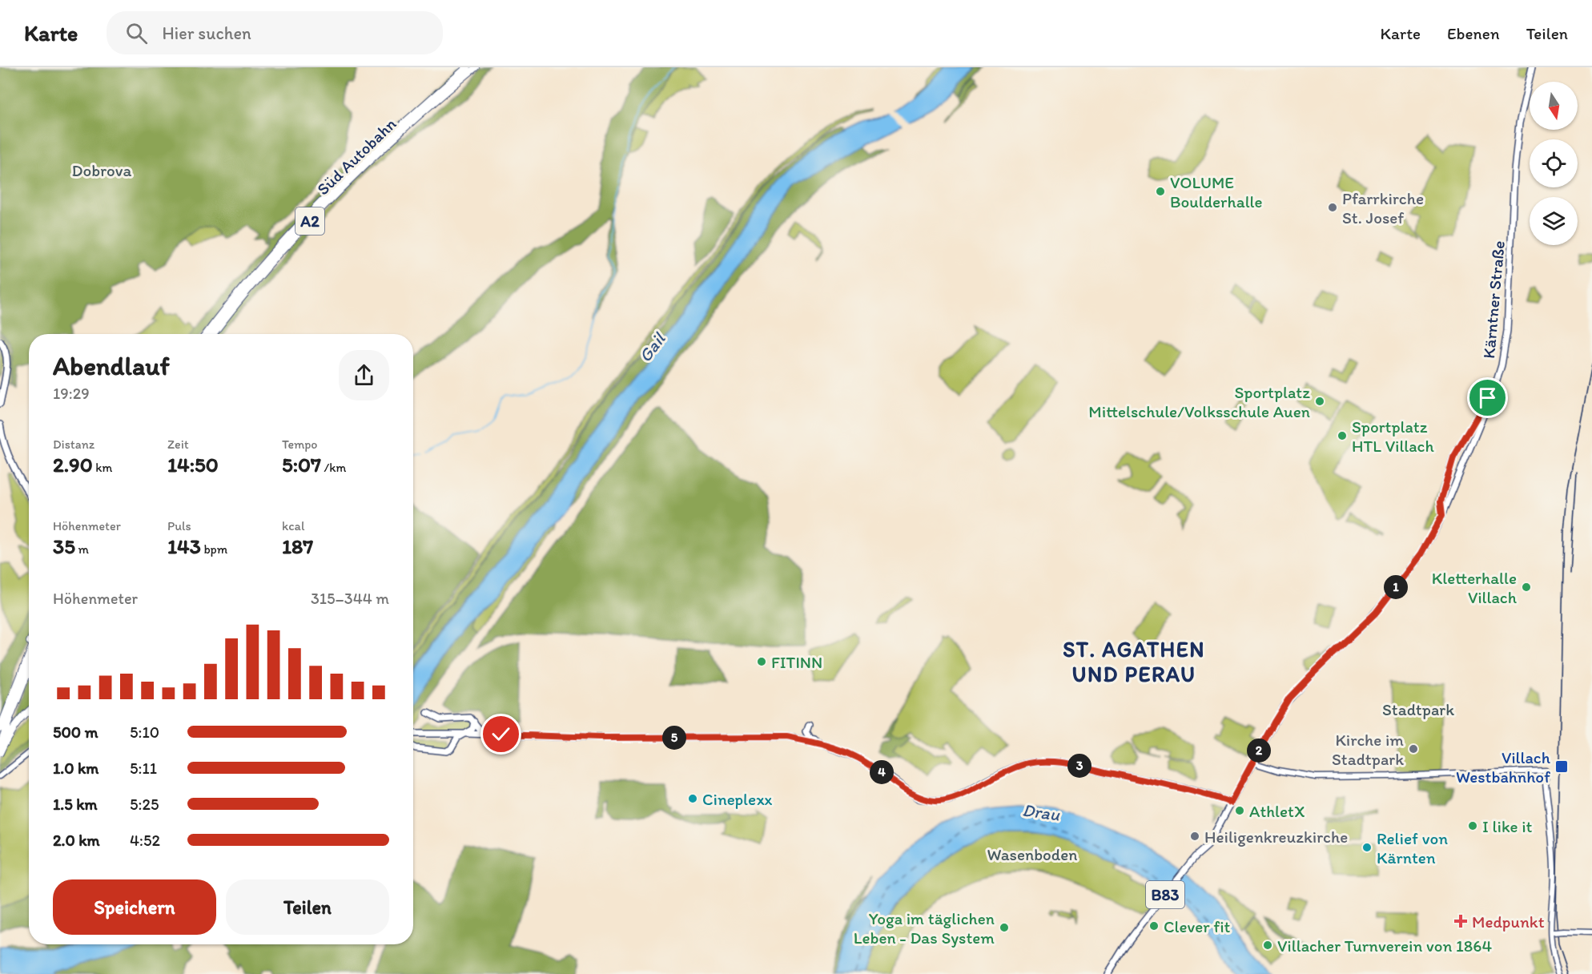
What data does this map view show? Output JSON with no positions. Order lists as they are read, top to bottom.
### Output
{
  "streets": {
    "highway": ["Süd Autobahn", "A2"],
    "main road": ["Kärntner Straße", "B83"]
  },
  "crossings": [
    ["Kärntner Straße", "B83"]
  ],
  "districts": ["ST. AGATHEN UND PERAU"],
  "water": ["Gail", "Drau"],
  "parks": ["Dobrova", "Stadtpark", "Wasenboden"],
  "places": {
    "other": [
      "VOLUME Boulderhalle",
      "Pfarrkirche St. Josef",
      "Sportplatz Mittelschule/Volksschule Auen",
      "Sportplatz HTL Villach",
      "Kletterhalle Villach",
      "FITINN",
      "Kirche im Stadtpark",
      "Cineplexx",
      "AthletX",
      "I like it",
      "Heiligenkreuzkirche",
      "Relief von Kärnten",
      "Clever fit",
      "Yoga im täglichen Leben - Das System",
      "Villacher Turnverein von 1864"
    ],
    "transit": ["Villach Westbahnhof"],
    "health": ["Medpunkt"]
  },
  "north": "bottom",
  "page": {
    "header": "Karte",
    "search": "Hier suchen",
    "nav": ["Karte", "Ebenen", "Teilen"],
    "heading": ["Abendlauf", "19:29"],
    "stats": [
      ["Distanz", "2.90 km"],
      ["Zeit", "14:50"],
      ["Tempo", "5:07 /km"],
      ["Höhenmeter", "35 m"],
      ["Puls", "143 bpm"],
      ["kcal", "187"]
    ],
    "pins": [
      "1",
      "5",
      "2",
      "3",
      "4"
    ],
    "chart": ["Höhenmeter", "315–344 m"],
    "list": [
      {
        "name": "500 m",
        "note": "5:10"
      },
      {
        "name": "1.0 km",
        "note": "5:11"
      },
      {
        "name": "1.5 km",
        "note": "5:25"
      },
      {
        "name": "2.0 km",
        "note": "4:52"
      }
    ],
    "buttons": ["Speichern", "Teilen"]
  }
}
